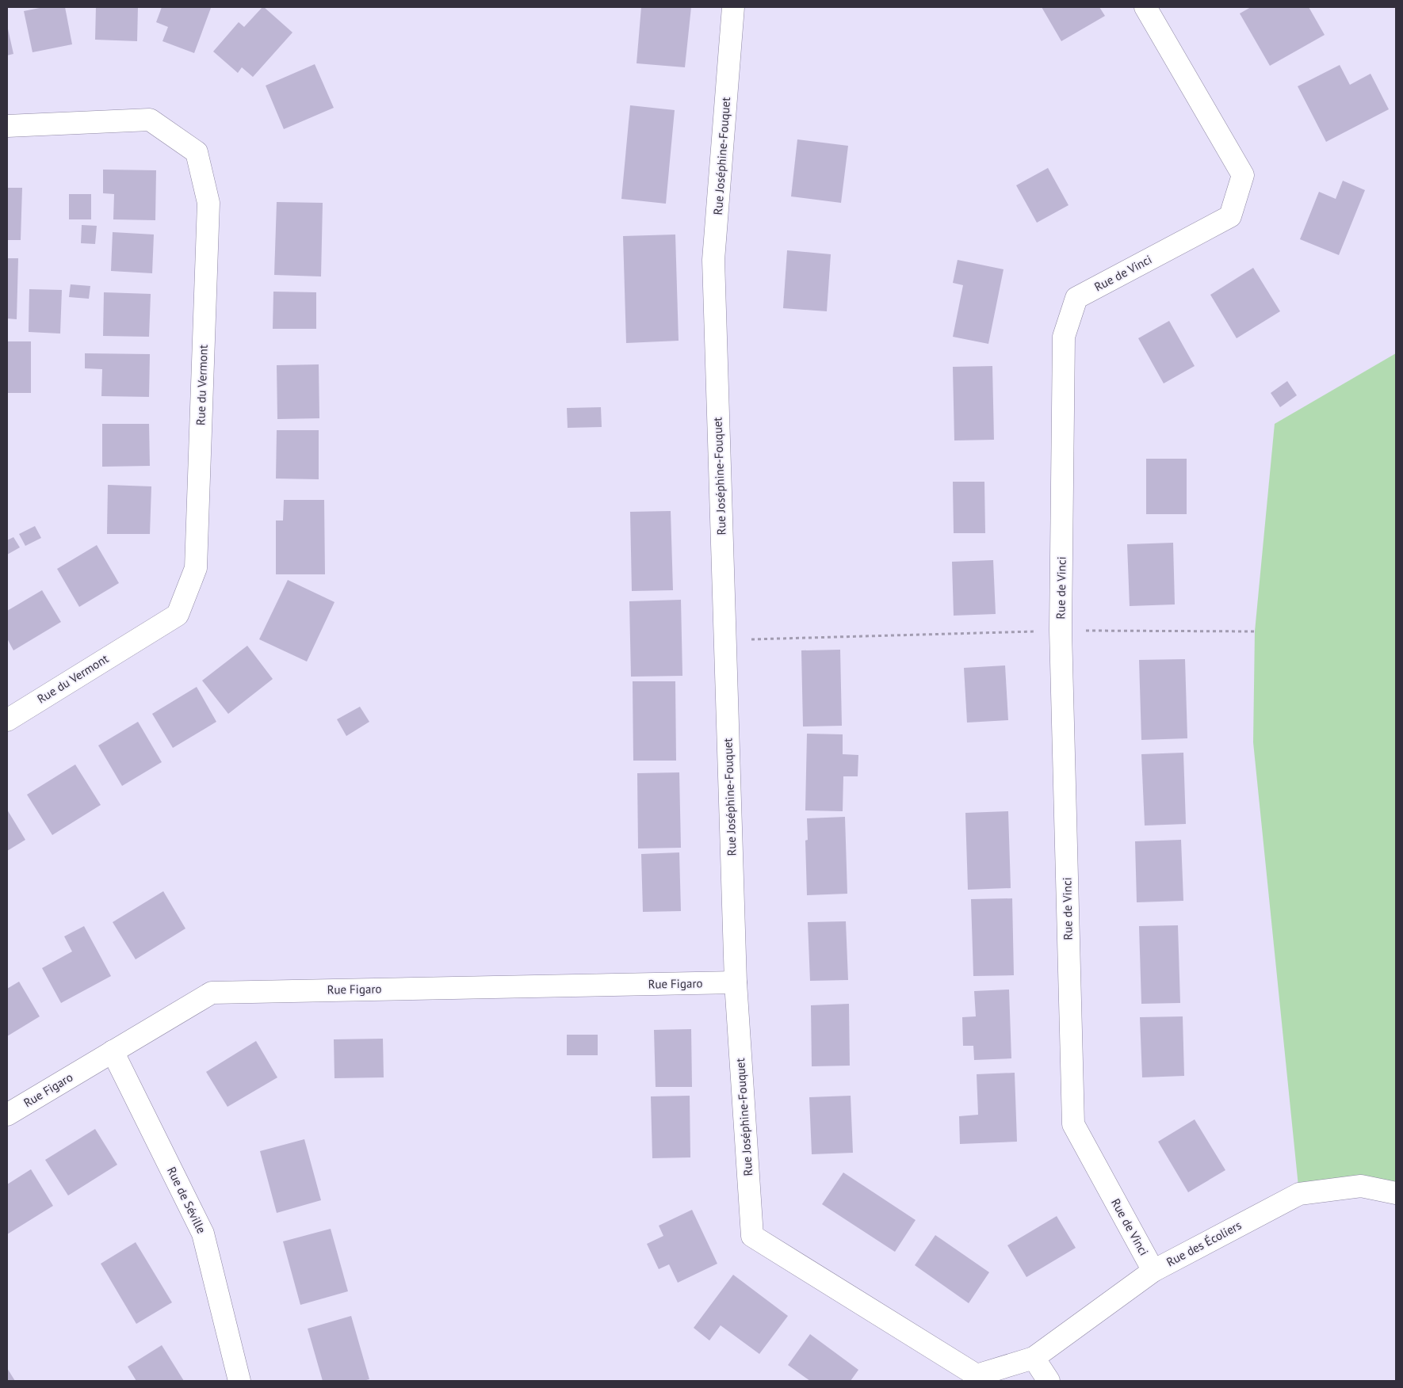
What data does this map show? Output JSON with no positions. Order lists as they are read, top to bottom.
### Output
{
  "streets": {
    "street": [
      "Rue Joséphine-Fouquet",
      "Rue de Vinci",
      "Rue du Vermont",
      "Rue Figaro",
      "Rue de Séville",
      "Rue des Écoliers"
    ]
  },
  "crossings": [
    ["Rue Joséphine-Fouquet", "Rue Figaro"],
    ["Rue Joséphine-Fouquet", "Rue des Écoliers"],
    ["Rue de Vinci", "Rue des Écoliers"],
    ["Rue Figaro", "Rue de Séville"]
  ]
}
